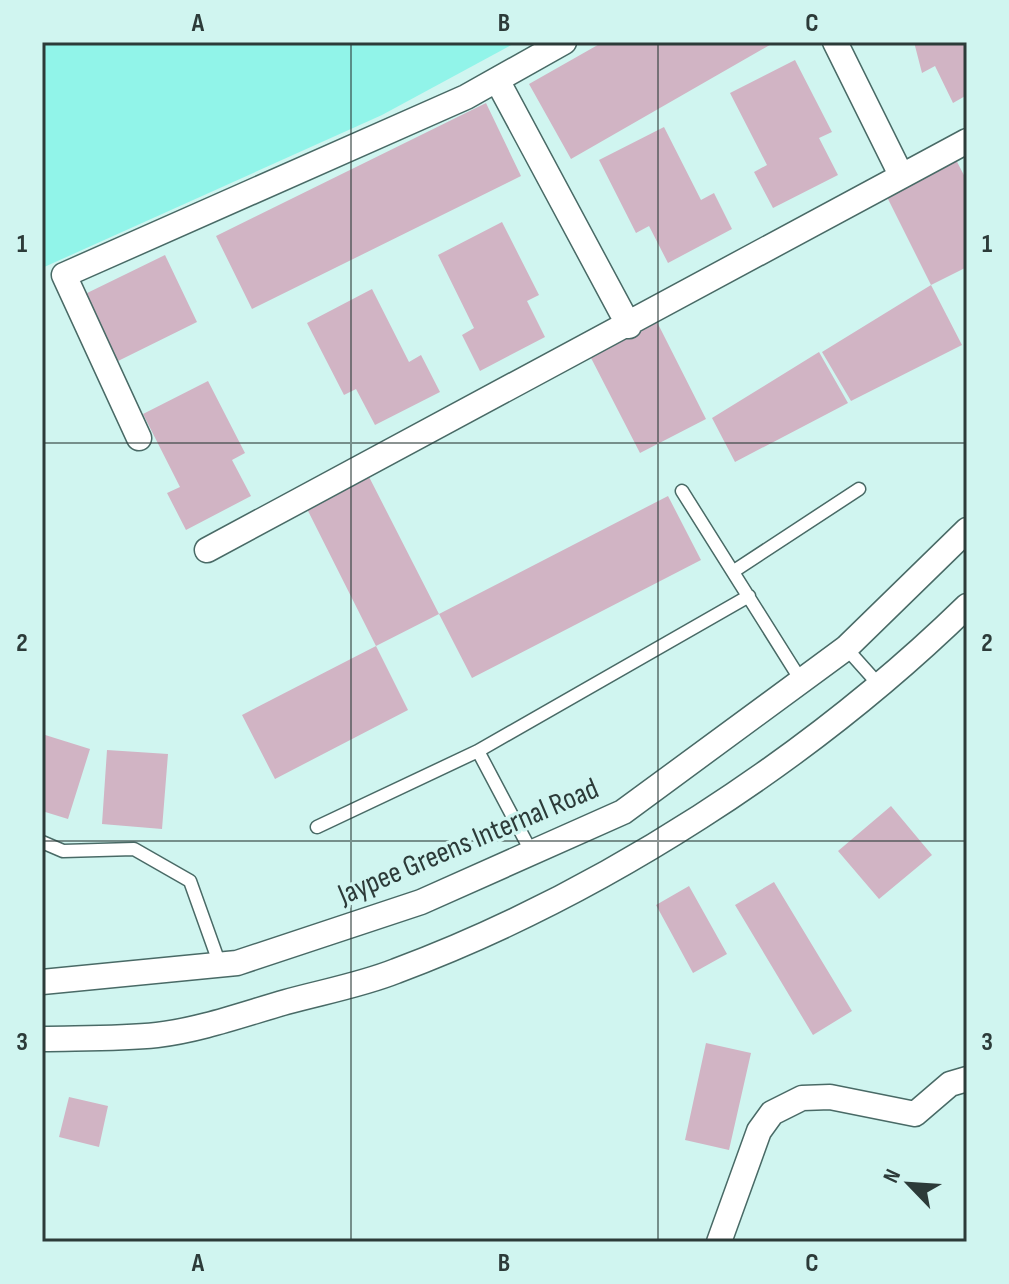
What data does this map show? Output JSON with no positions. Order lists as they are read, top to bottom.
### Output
{
  "streets": {
    "street": ["Jaypee Greens Internal Road"]
  },
  "north": "top left",
  "grid": {
    "columns": ["A", "B", "C"],
    "rows": ["1", "2", "3"]
  }
}
